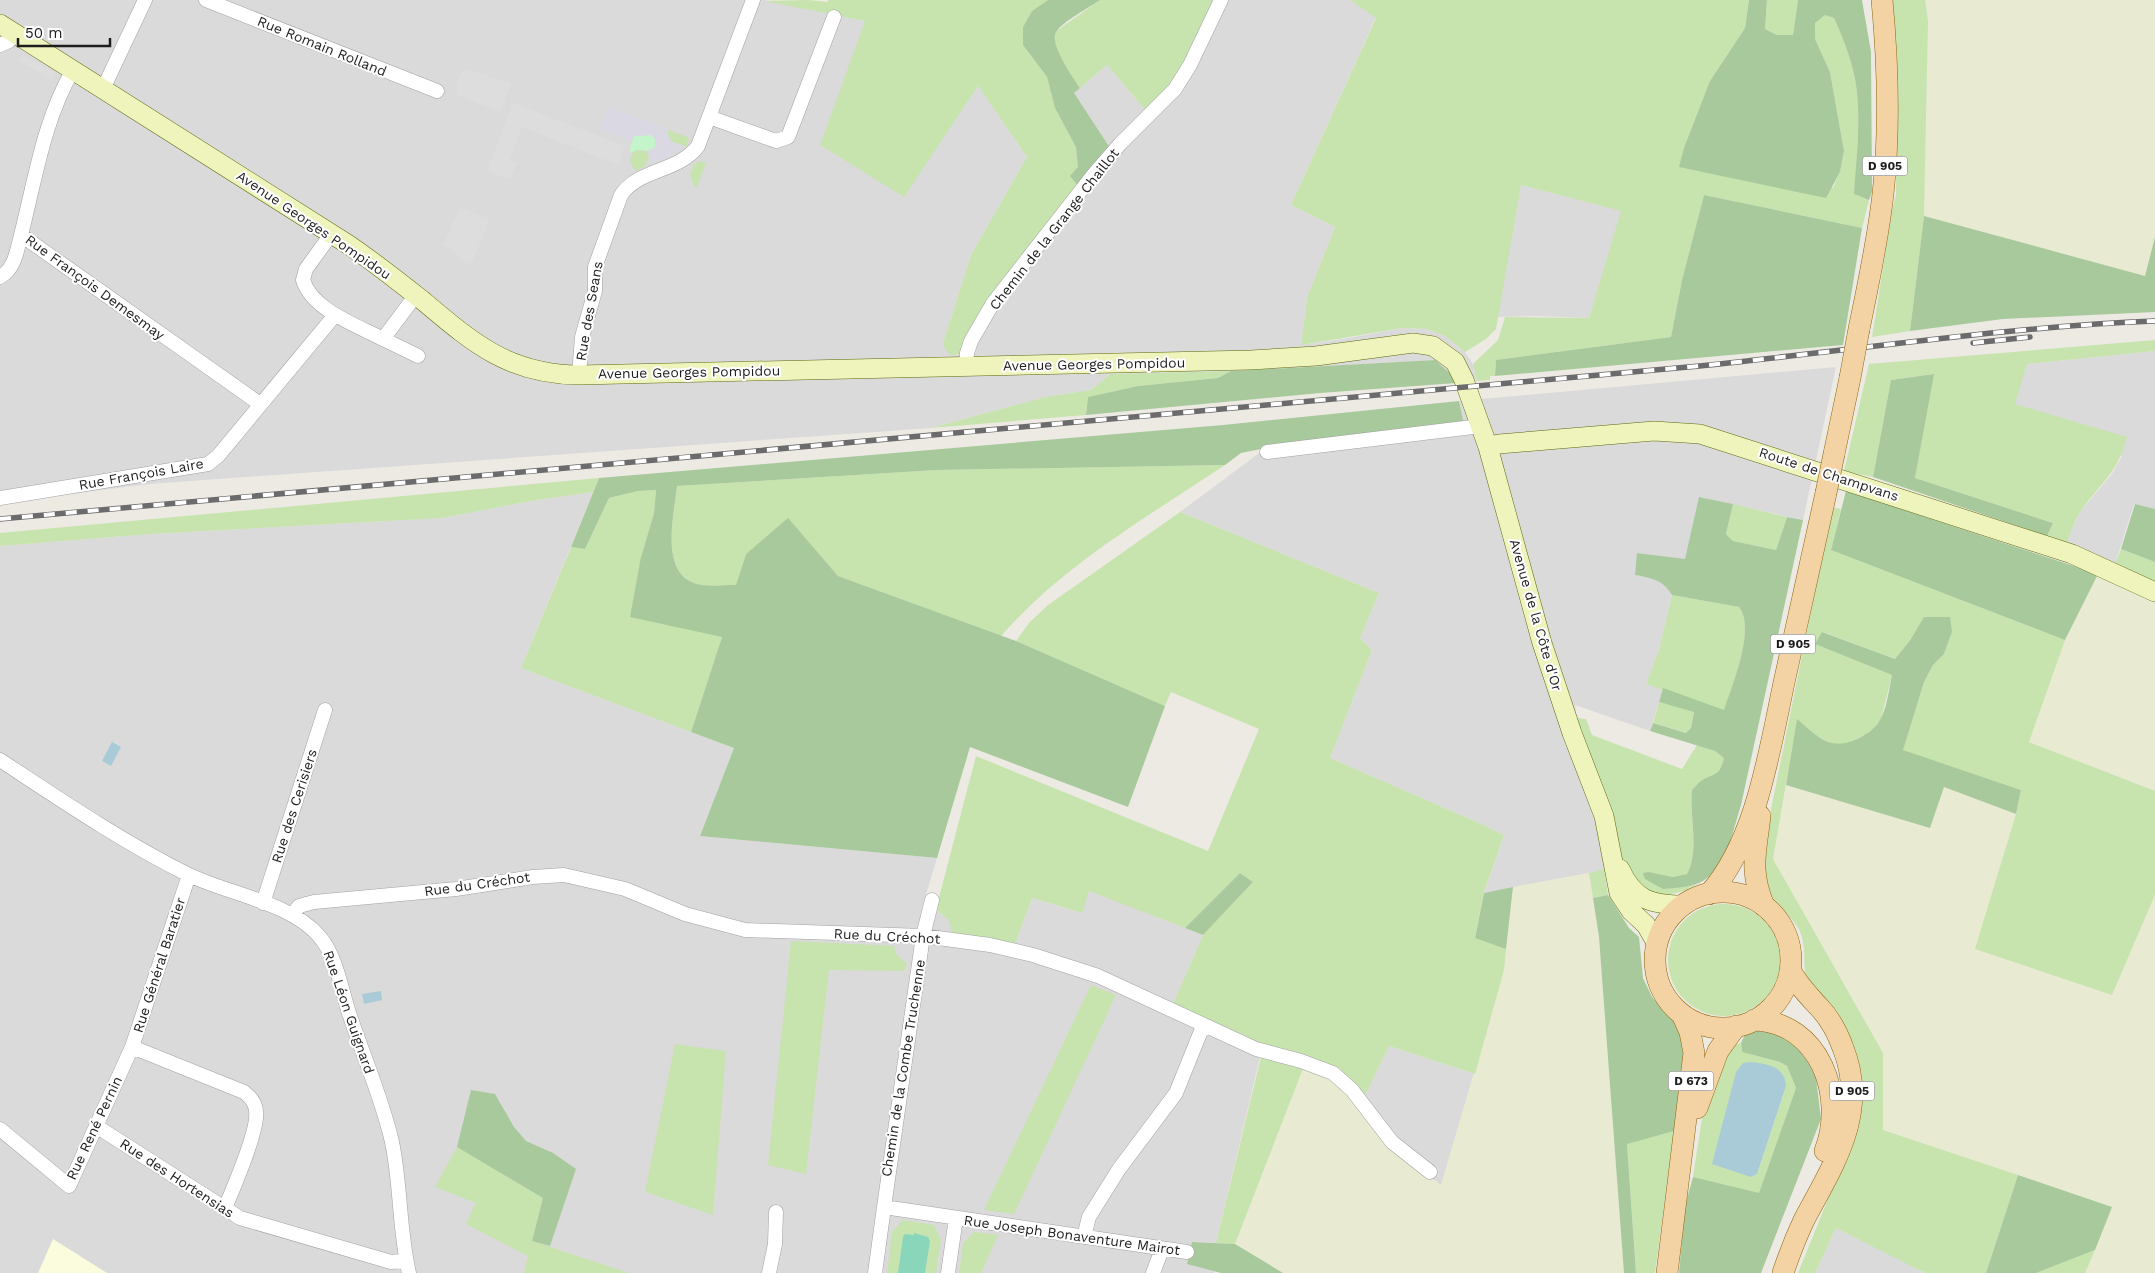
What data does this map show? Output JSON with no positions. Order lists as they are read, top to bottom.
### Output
{
  "streets": {
    "main road": [
      "D 905",
      "Avenue Georges Pompidou",
      "Route de Champvans",
      "Avenue de la Côte d'Or",
      "D 673"
    ],
    "street": [
      "Rue Romain Rolland",
      "Chemin de la Grange Chaillot",
      "Rue François Demesmay",
      "Rue des Seans",
      "Rue François Laire",
      "Rue des Cerisiers",
      "Rue du Créchot",
      "Rue Général Baratier",
      "Rue Léon Guignard",
      "Chemin de la Combe Truchenne",
      "Rue René Pernin",
      "Rue des Hortensias",
      "Rue Joseph Bonaventure Mairot"
    ]
  },
  "crossings": [
    ["D 905", "Avenue de la Côte d'Or"],
    ["D 905", "D 673"],
    ["Avenue Georges Pompidou", "Chemin de la Grange Chaillot"],
    ["Avenue Georges Pompidou", "Rue François Demesmay"],
    ["Avenue Georges Pompidou", "Rue des Seans"],
    ["Avenue Georges Pompidou", "Avenue de la Côte d'Or"],
    ["Rue François Demesmay", "Rue François Laire"],
    ["Route de Champvans", "Avenue de la Côte d'Or"],
    ["Avenue de la Côte d'Or", "D 673"],
    ["Rue des Cerisiers", "Rue Léon Guignard"],
    ["Rue du Créchot", "Rue Léon Guignard"],
    ["Rue du Créchot", "Chemin de la Combe Truchenne"],
    ["Rue Général Baratier", "Rue Léon Guignard"],
    ["Rue Général Baratier", "Rue René Pernin"],
    ["Rue Général Baratier", "Rue des Hortensias"],
    ["Rue Léon Guignard", "Rue des Hortensias"],
    ["Chemin de la Combe Truchenne", "Rue Joseph Bonaventure Mairot"],
    ["Rue René Pernin", "Rue des Hortensias"]
  ],
  "scale_bar": "50 m"
}
